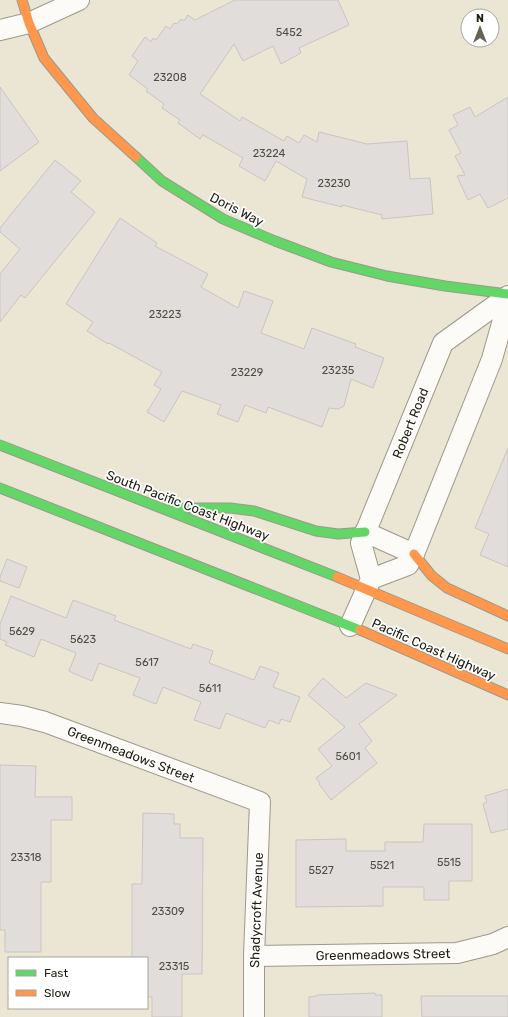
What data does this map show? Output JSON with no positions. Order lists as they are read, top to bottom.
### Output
{
  "streets": {
    "main road": ["Doris Way", "South Pacific Coast Highway", "Pacific Coast Highway"],
    "street": ["Robert Road", "Greenmeadows Street", "Shadycroft Avenue"]
  },
  "crossings": [
    ["Doris Way", "Robert Road"],
    ["Robert Road", "South Pacific Coast Highway"],
    ["Greenmeadows Street", "Shadycroft Avenue"]
  ],
  "house_numbers": [
    "5452",
    "23208",
    "23224",
    "23230",
    "23223",
    "23235",
    "23229",
    "5629",
    "5623",
    "5617",
    "5611",
    "5601",
    "23318",
    "5515",
    "5521",
    "5527",
    "23309",
    "23315"
  ],
  "legend": ["Fast", "Slow"],
  "north": "top"
}
